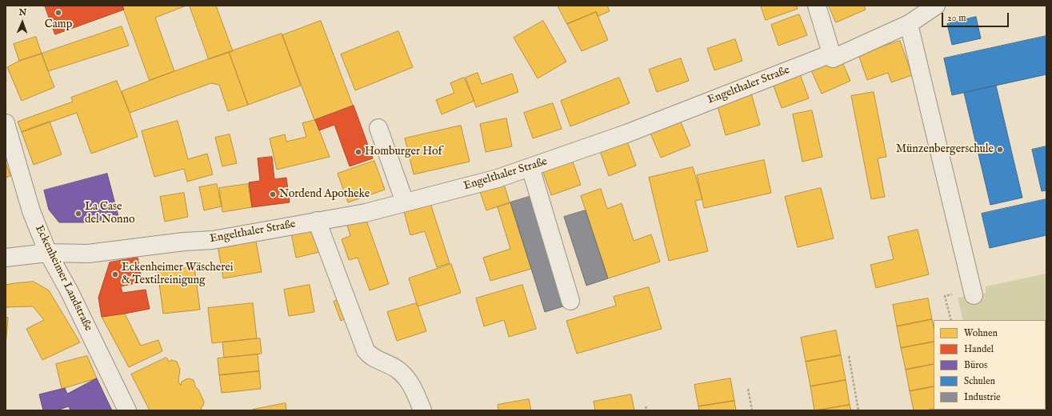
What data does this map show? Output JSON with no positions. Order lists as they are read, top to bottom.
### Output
{
  "streets": {
    "street": ["Engelthaler Straße", "Eckenheimer Landstraße"]
  },
  "crossings": [
    ["Engelthaler Straße", "Eckenheimer Landstraße"]
  ],
  "places": [
    "Camp",
    "Münzenbergerschule",
    "Homburger Hof",
    "Nordend Apotheke",
    "La Case del Nonno",
    "Eckenheimer Wäscherei & Textilreinigung"
  ],
  "legend": [
    "Wohnen",
    "Handel",
    "Büros",
    "Schulen",
    "Industrie"
  ],
  "scale_bar": "20 m",
  "north": "top"
}
